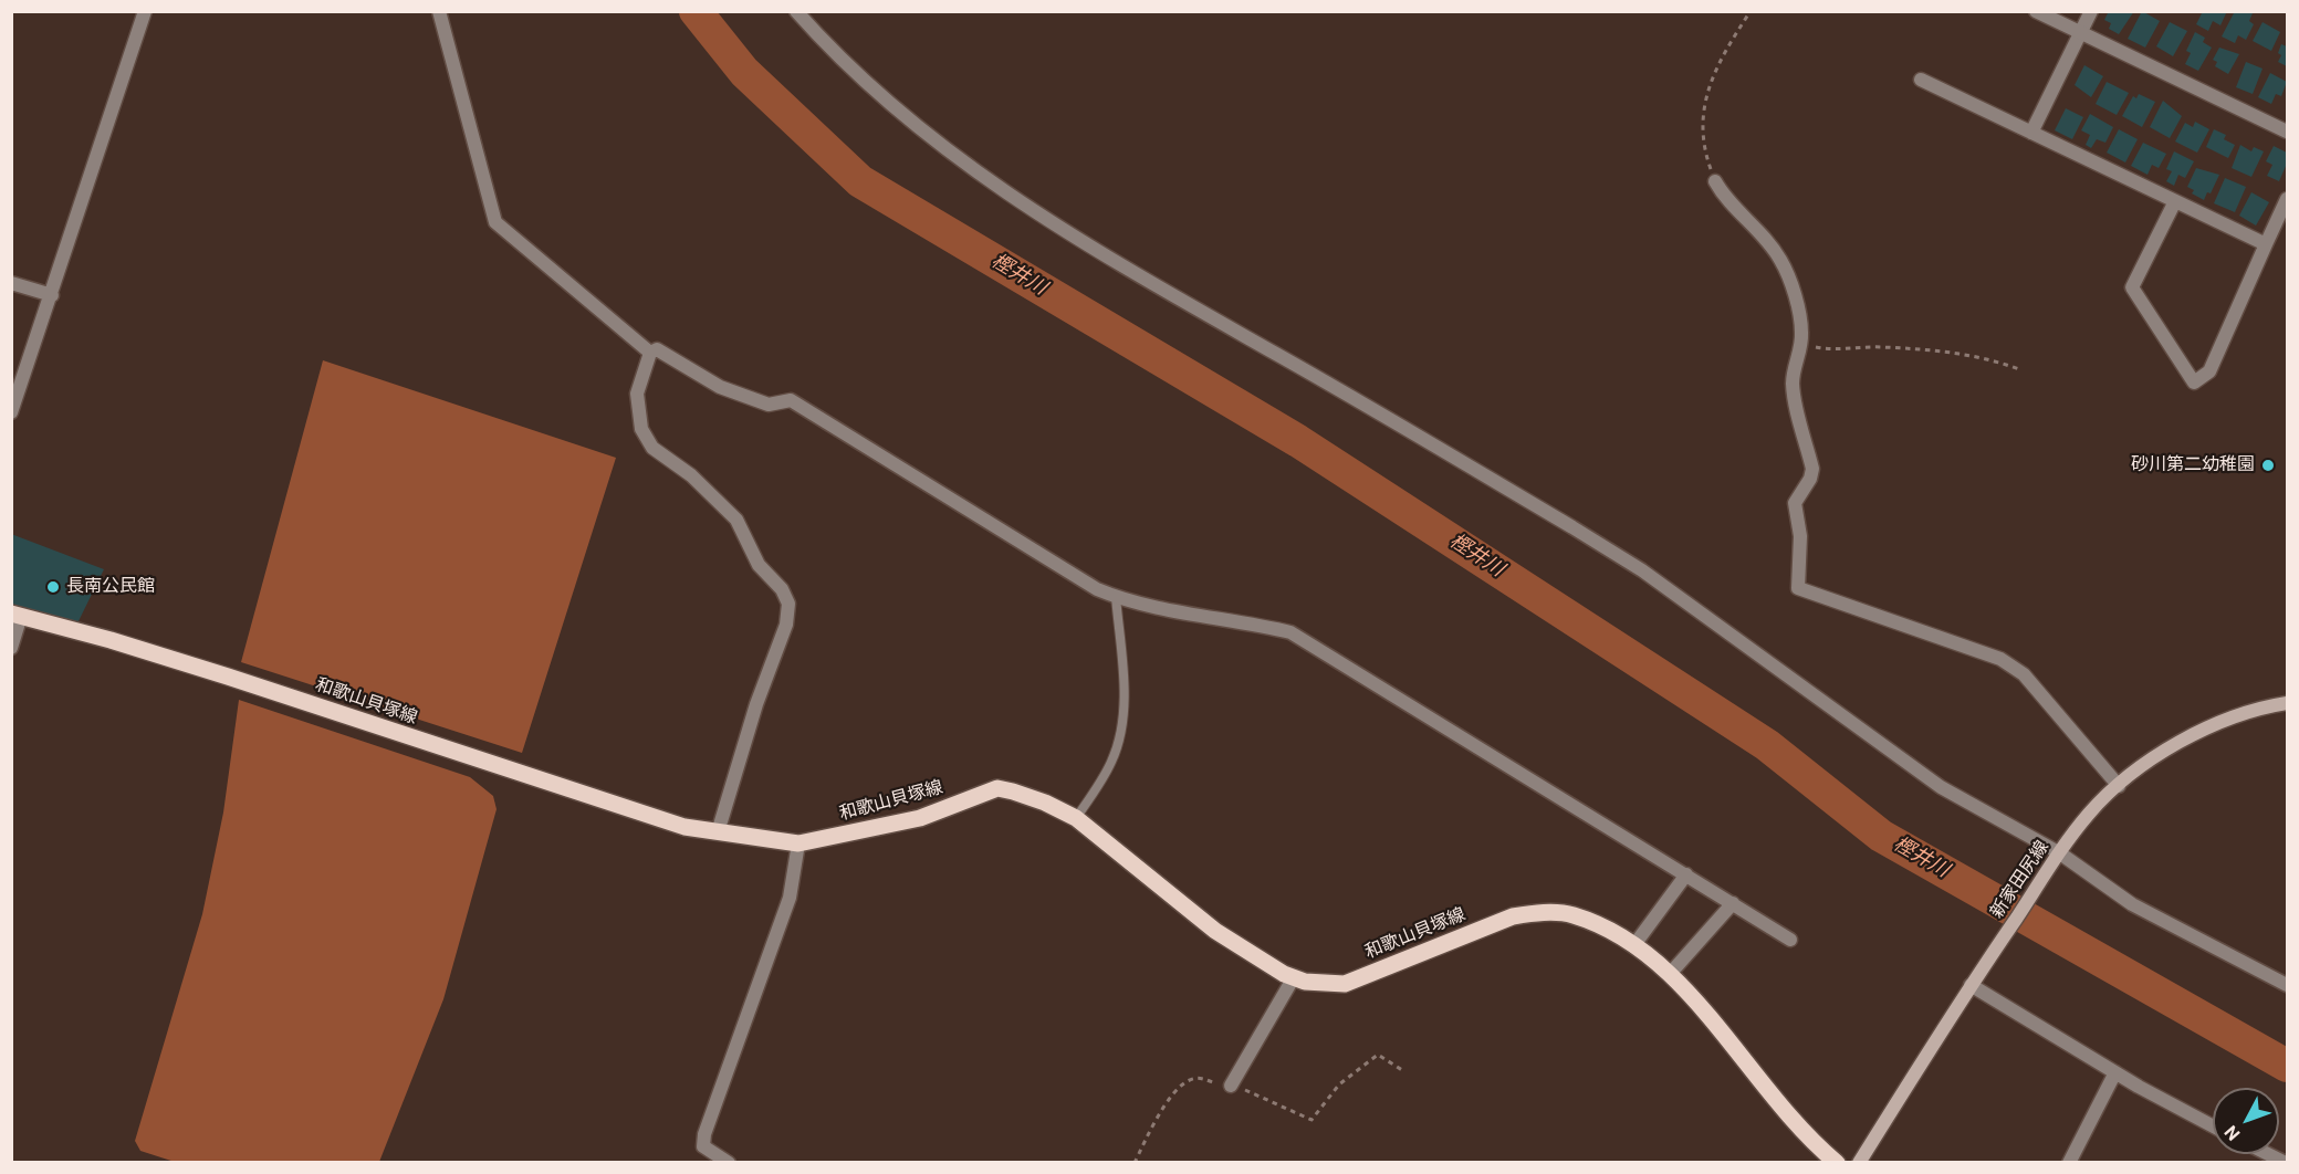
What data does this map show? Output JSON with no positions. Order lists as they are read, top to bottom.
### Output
{
  "streets": {
    "main road": ["和歌山貝塚線", "新家田尻線"]
  },
  "water": ["樫井川"],
  "places": ["砂川第二幼稚園", "長南公民館"],
  "north": "bottom left"
}
